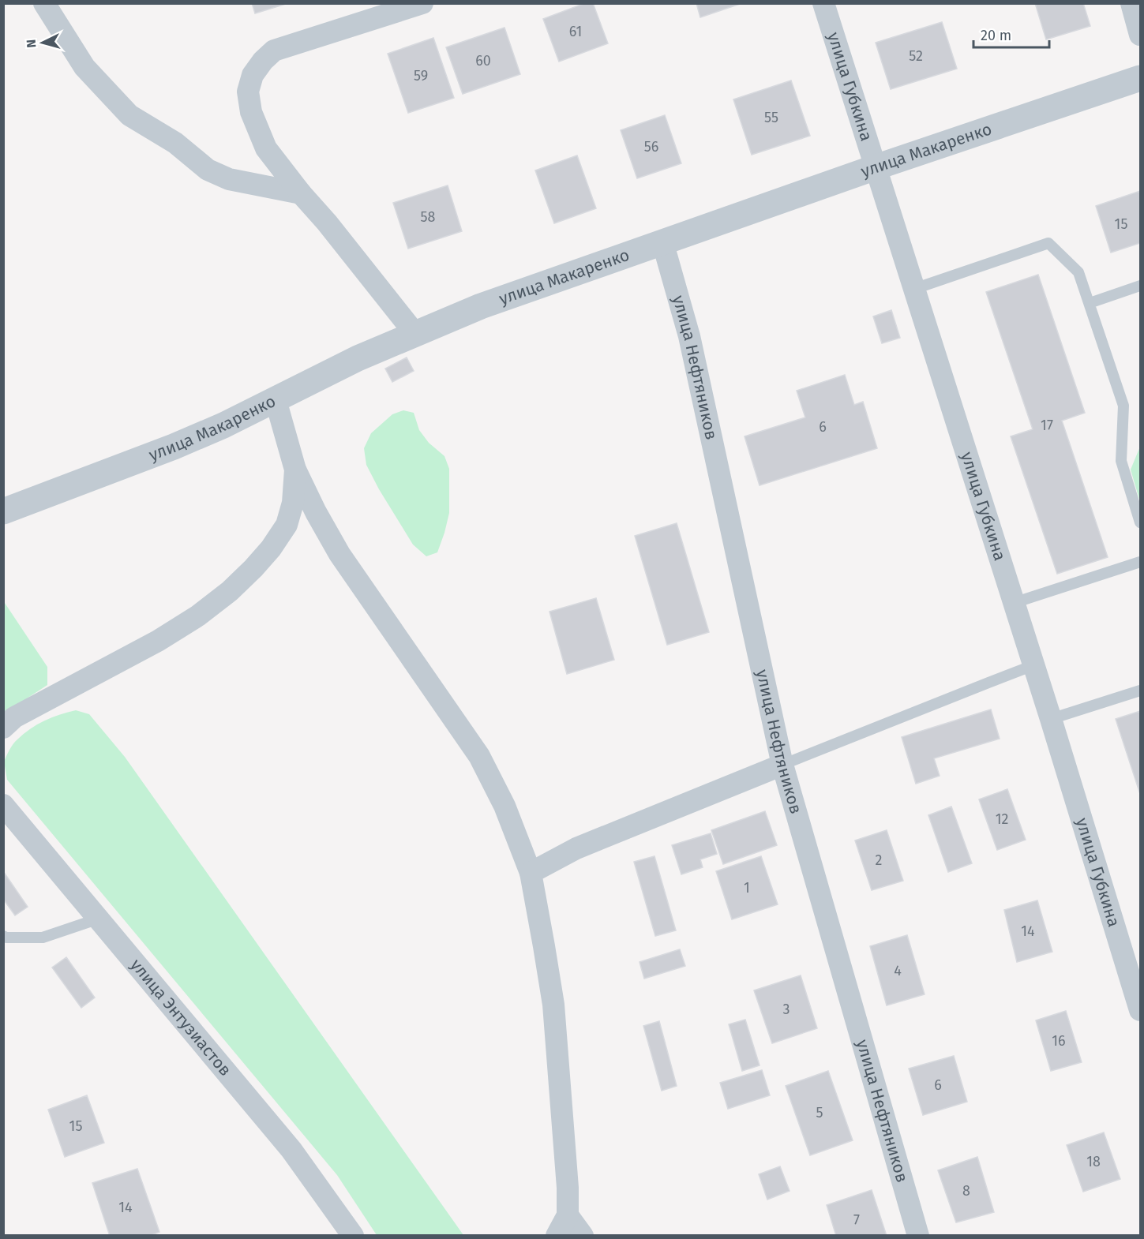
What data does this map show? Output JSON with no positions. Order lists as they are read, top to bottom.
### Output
{
  "streets": {
    "street": [
      "улица Губкина",
      "улица Макаренко",
      "улица Нефтяников",
      "улица Энтузиастов"
    ]
  },
  "crossings": [
    ["улица Губкина", "улица Макаренко"],
    ["улица Макаренко", "улица Нефтяников"]
  ],
  "house_numbers": [
    "61",
    "52",
    "60",
    "59",
    "55",
    "56",
    "58",
    "15",
    "17",
    "6",
    "12",
    "2",
    "1",
    "14",
    "4",
    "3",
    "16",
    "6",
    "5",
    "15",
    "18",
    "8",
    "14",
    "7"
  ],
  "scale_bar": "20 m",
  "north": "left"
}
